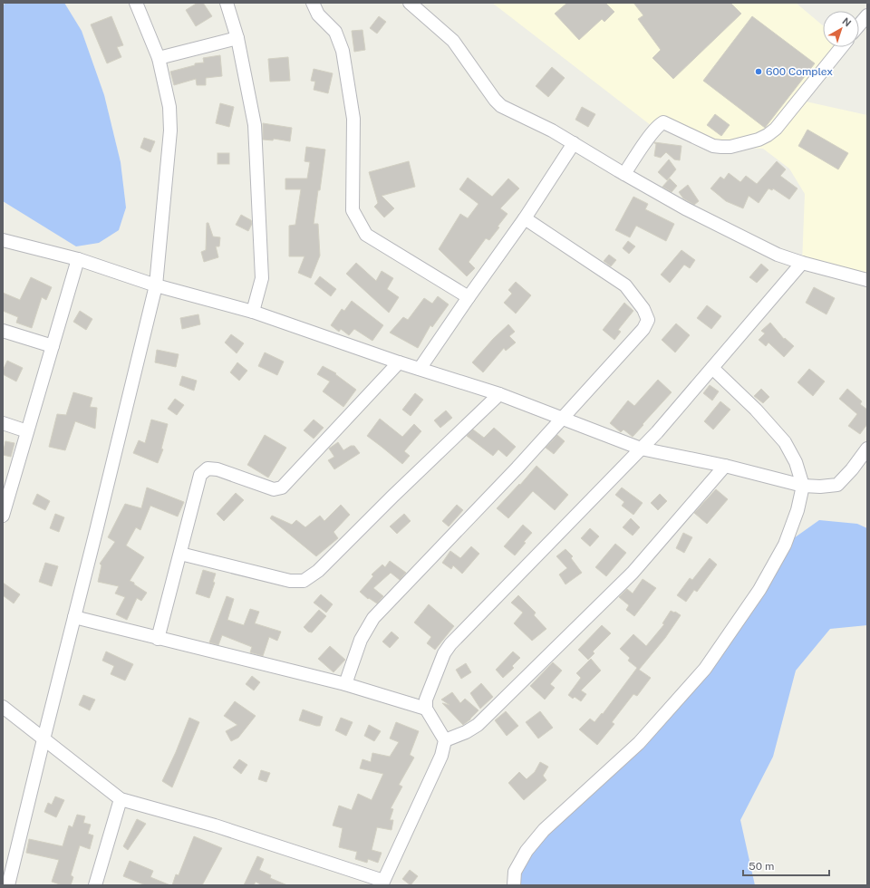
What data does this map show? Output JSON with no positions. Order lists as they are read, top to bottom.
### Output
{
  "places": ["600 Complex"],
  "scale_bar": "50 m",
  "north": "top right"
}
